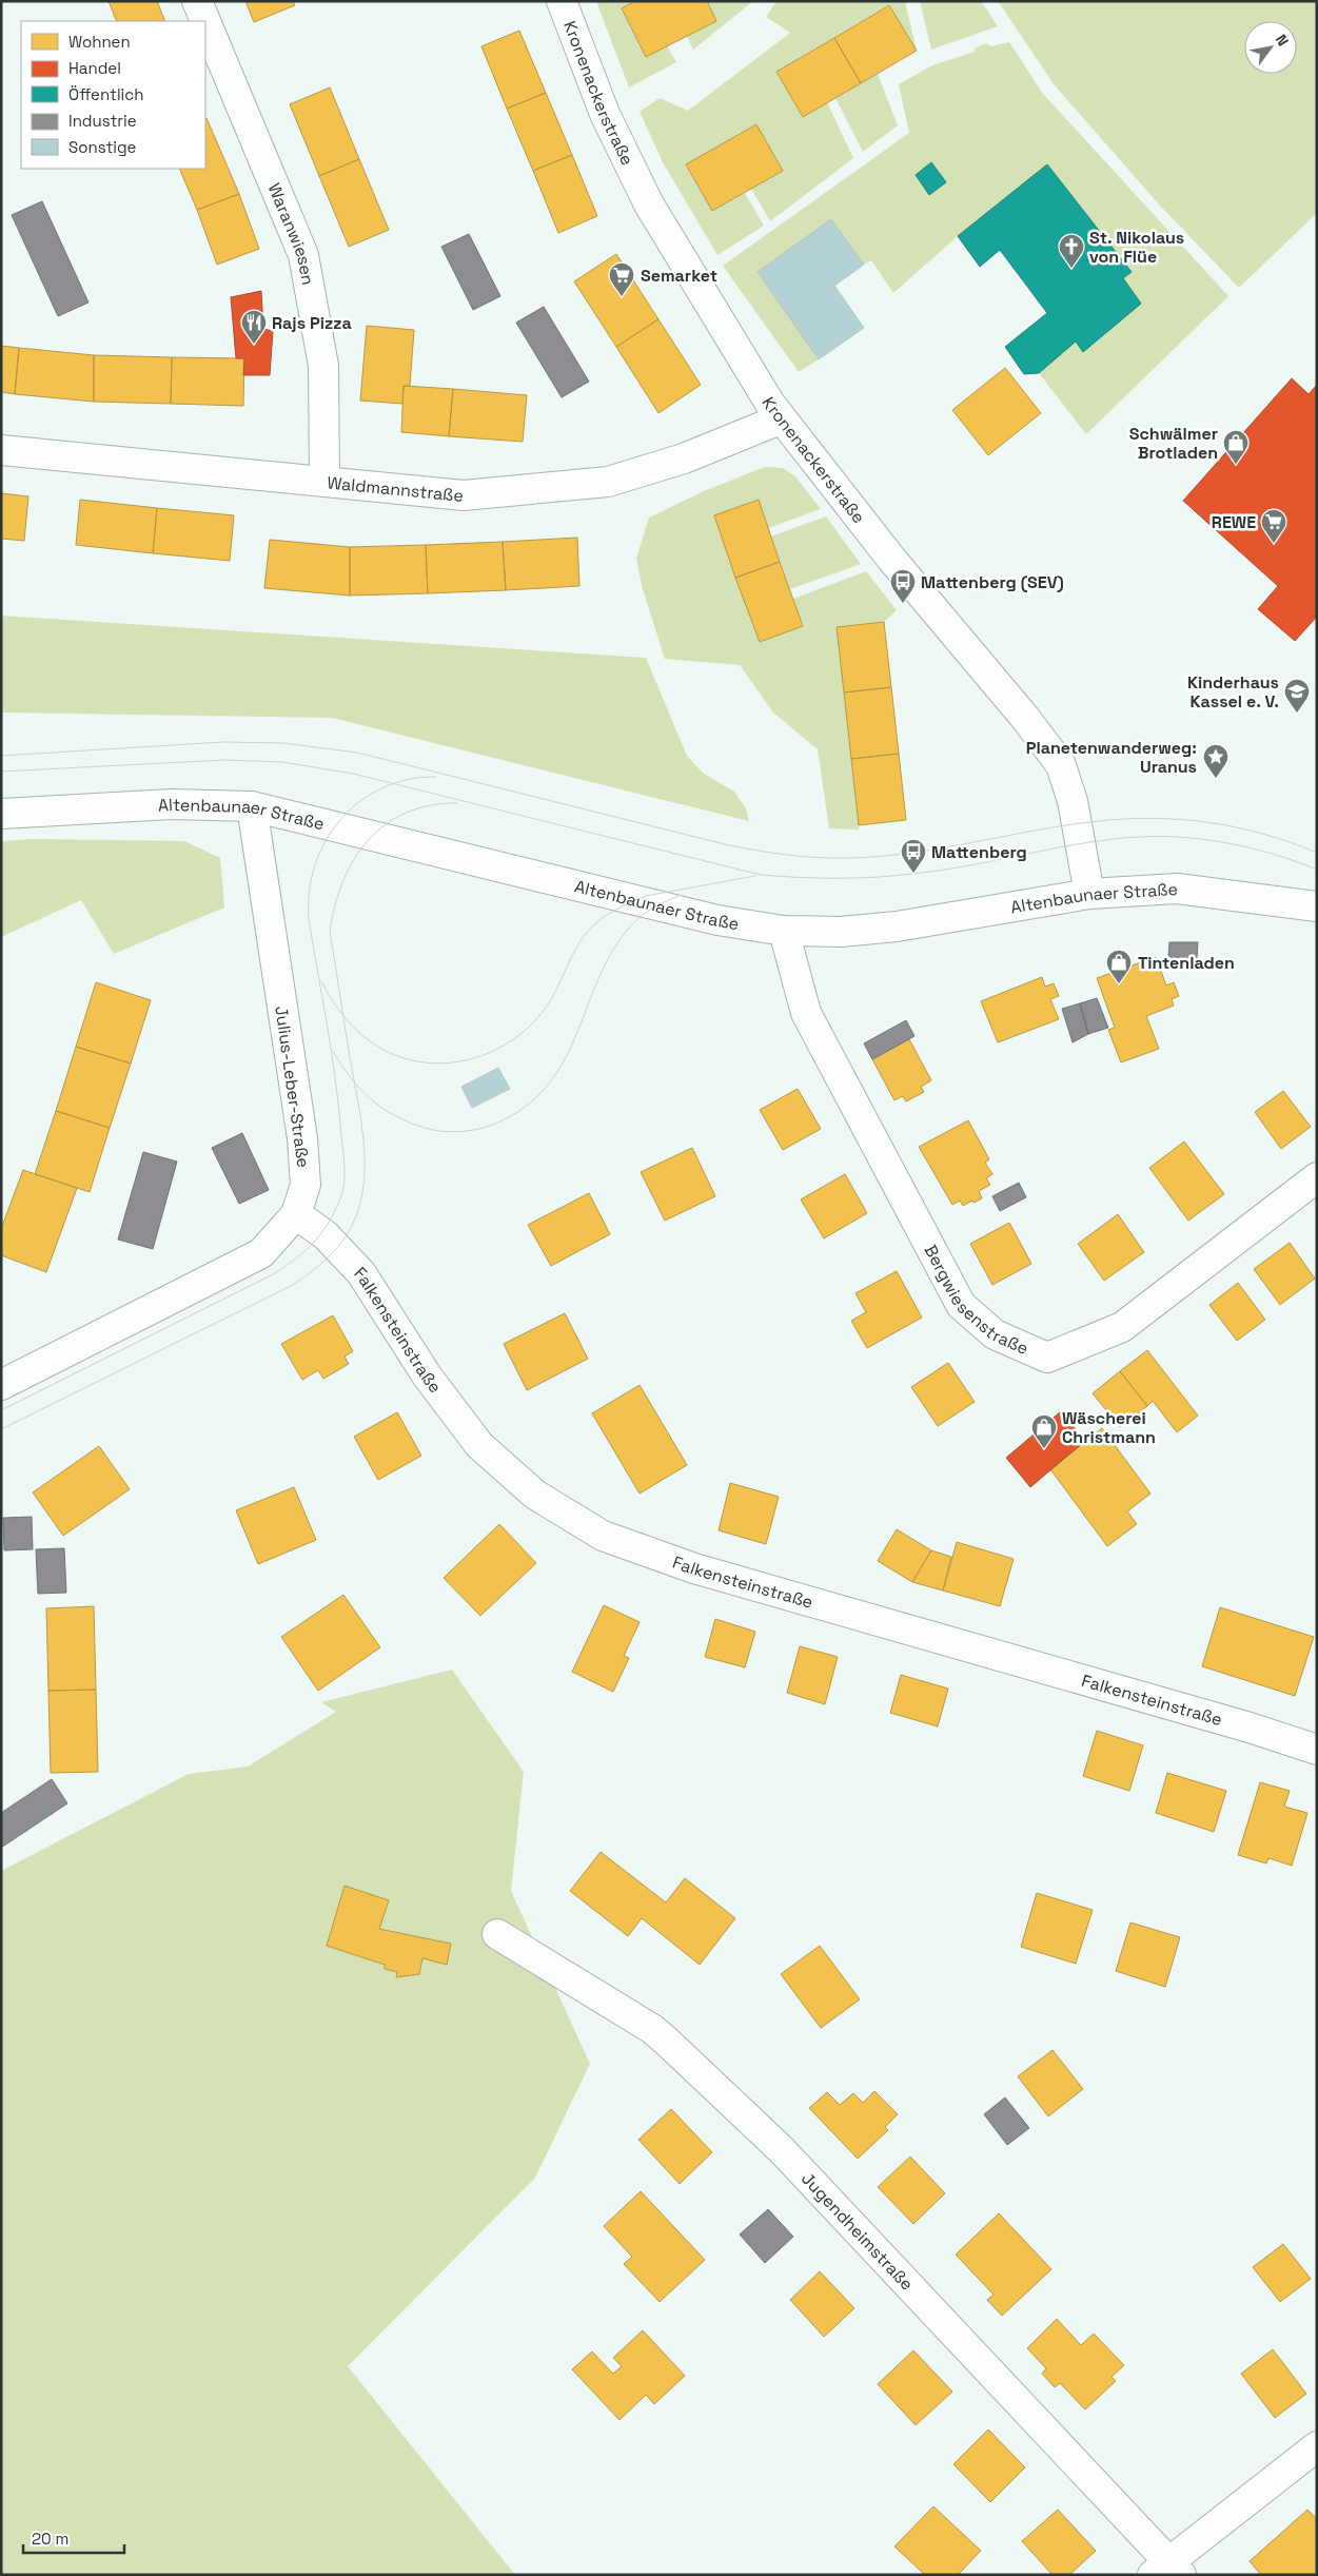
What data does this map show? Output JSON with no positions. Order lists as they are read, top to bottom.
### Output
{
  "streets": {
    "street": [
      "Kronenackerstraße",
      "Waranwiesen",
      "Waldmannstraße",
      "Altenbaunaer Straße",
      "Julius-Leber-Straße",
      "Bergwiesenstraße",
      "Falkensteinstraße",
      "Jugendheimstraße"
    ]
  },
  "crossings": [
    ["Kronenackerstraße", "Waldmannstraße"],
    ["Kronenackerstraße", "Altenbaunaer Straße"],
    ["Waranwiesen", "Waldmannstraße"],
    ["Altenbaunaer Straße", "Julius-Leber-Straße"],
    ["Altenbaunaer Straße", "Bergwiesenstraße"],
    ["Julius-Leber-Straße", "Falkensteinstraße"]
  ],
  "places": {
    "church": ["St. Nikolaus von Flüe"],
    "supermarket": ["Semarket", "REWE"],
    "restaurant": ["Rajs Pizza"],
    "shop": ["Schwälmer Brotladen", "Tintenladen", "Wäscherei Christmann"],
    "bus stop": ["Mattenberg (SEV)", "Mattenberg"],
    "school or university": ["Kinderhaus Kassel e. V."],
    "place": ["Planetenwanderweg: Uranus"]
  },
  "legend": [
    "Wohnen",
    "Handel",
    "Öffentlich",
    "Industrie",
    "Sonstige"
  ],
  "scale_bar": "20 m",
  "north": "top right"
}
